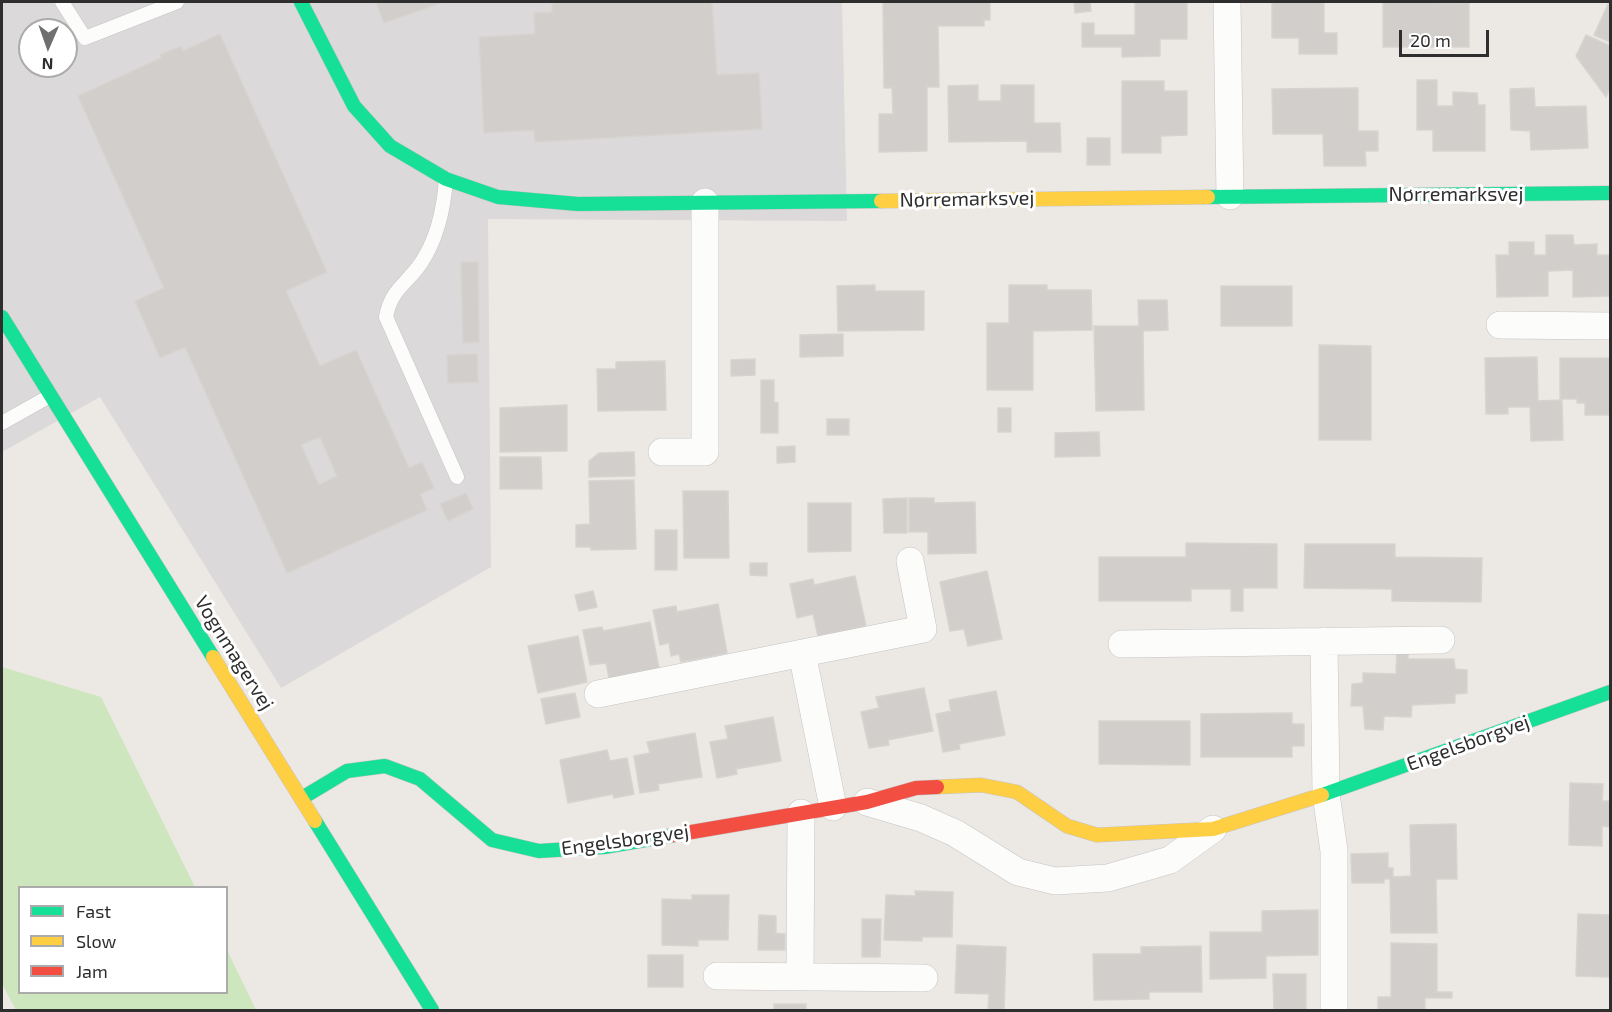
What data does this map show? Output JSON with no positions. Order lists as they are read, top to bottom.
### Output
{
  "streets": {
    "street": ["Nørremarksvej", "Vognmagervej", "Engelsborgvej"]
  },
  "crossings": [
    ["Vognmagervej", "Engelsborgvej"]
  ],
  "legend": ["Fast", "Slow", "Jam"],
  "scale_bar": "20 m",
  "north": "bottom"
}
